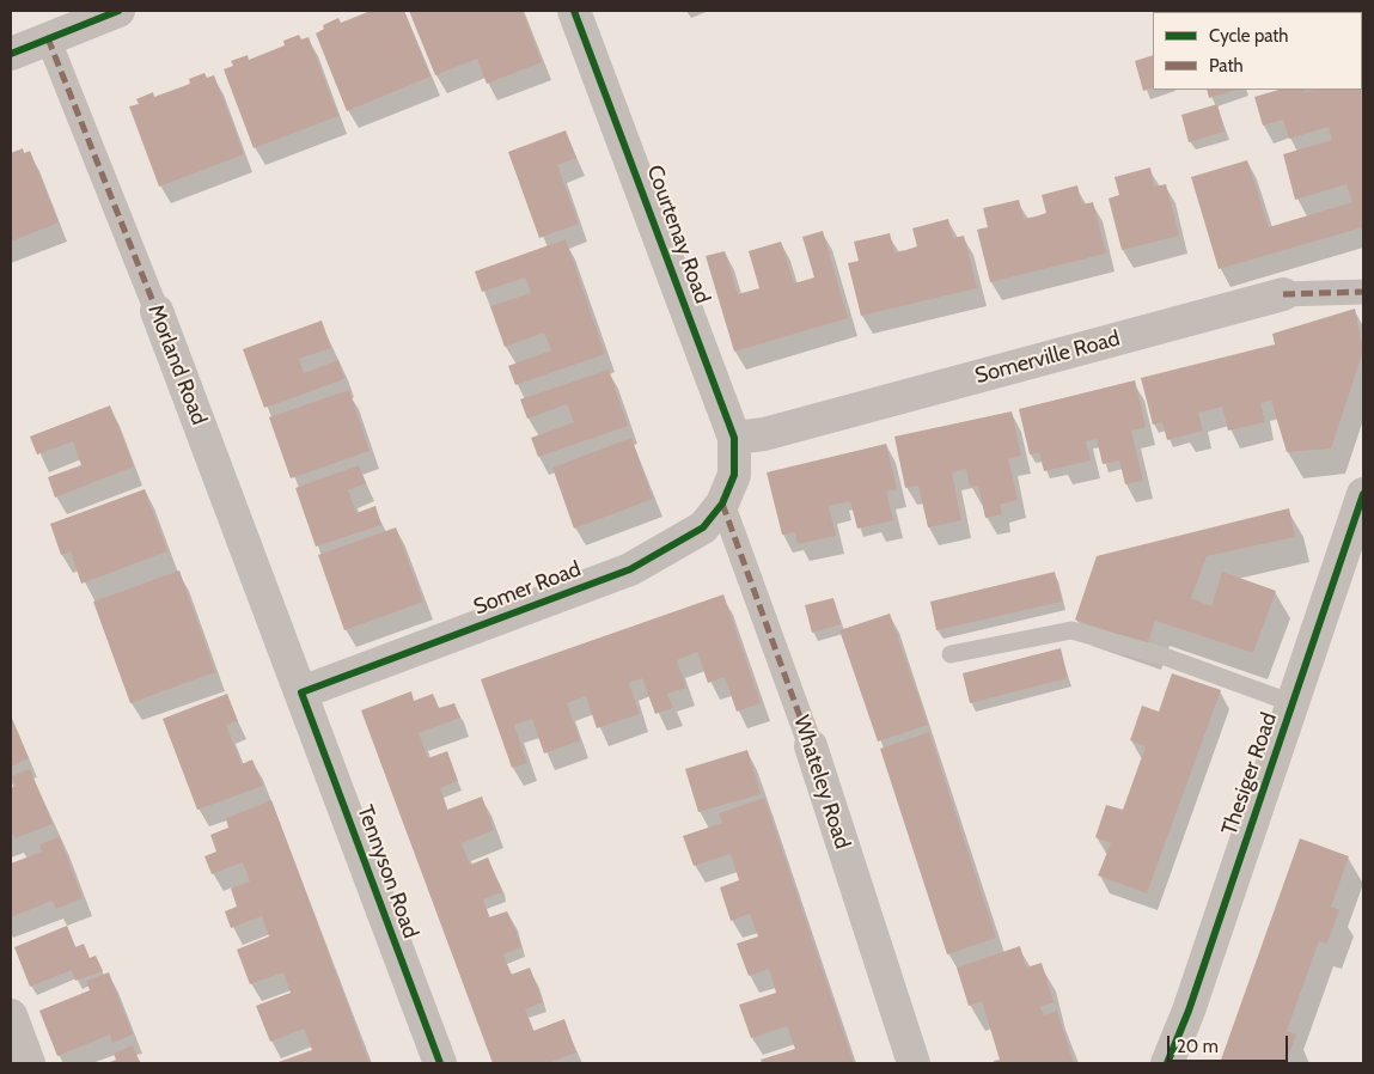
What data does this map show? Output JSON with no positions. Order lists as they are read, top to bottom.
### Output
{
  "streets": {
    "street": [
      "Courtenay Road",
      "Somerville Road",
      "Morland Road",
      "Somer Road",
      "Thesiger Road",
      "Whateley Road",
      "Tennyson Road"
    ]
  },
  "crossings": [
    ["Courtenay Road", "Somerville Road"],
    ["Courtenay Road", "Somer Road"],
    ["Courtenay Road", "Whateley Road"],
    ["Morland Road", "Somer Road"],
    ["Morland Road", "Tennyson Road"],
    ["Somer Road", "Whateley Road"],
    ["Somer Road", "Tennyson Road"]
  ],
  "legend": ["Cycle path", "Path"],
  "scale_bar": "20 m"
}
